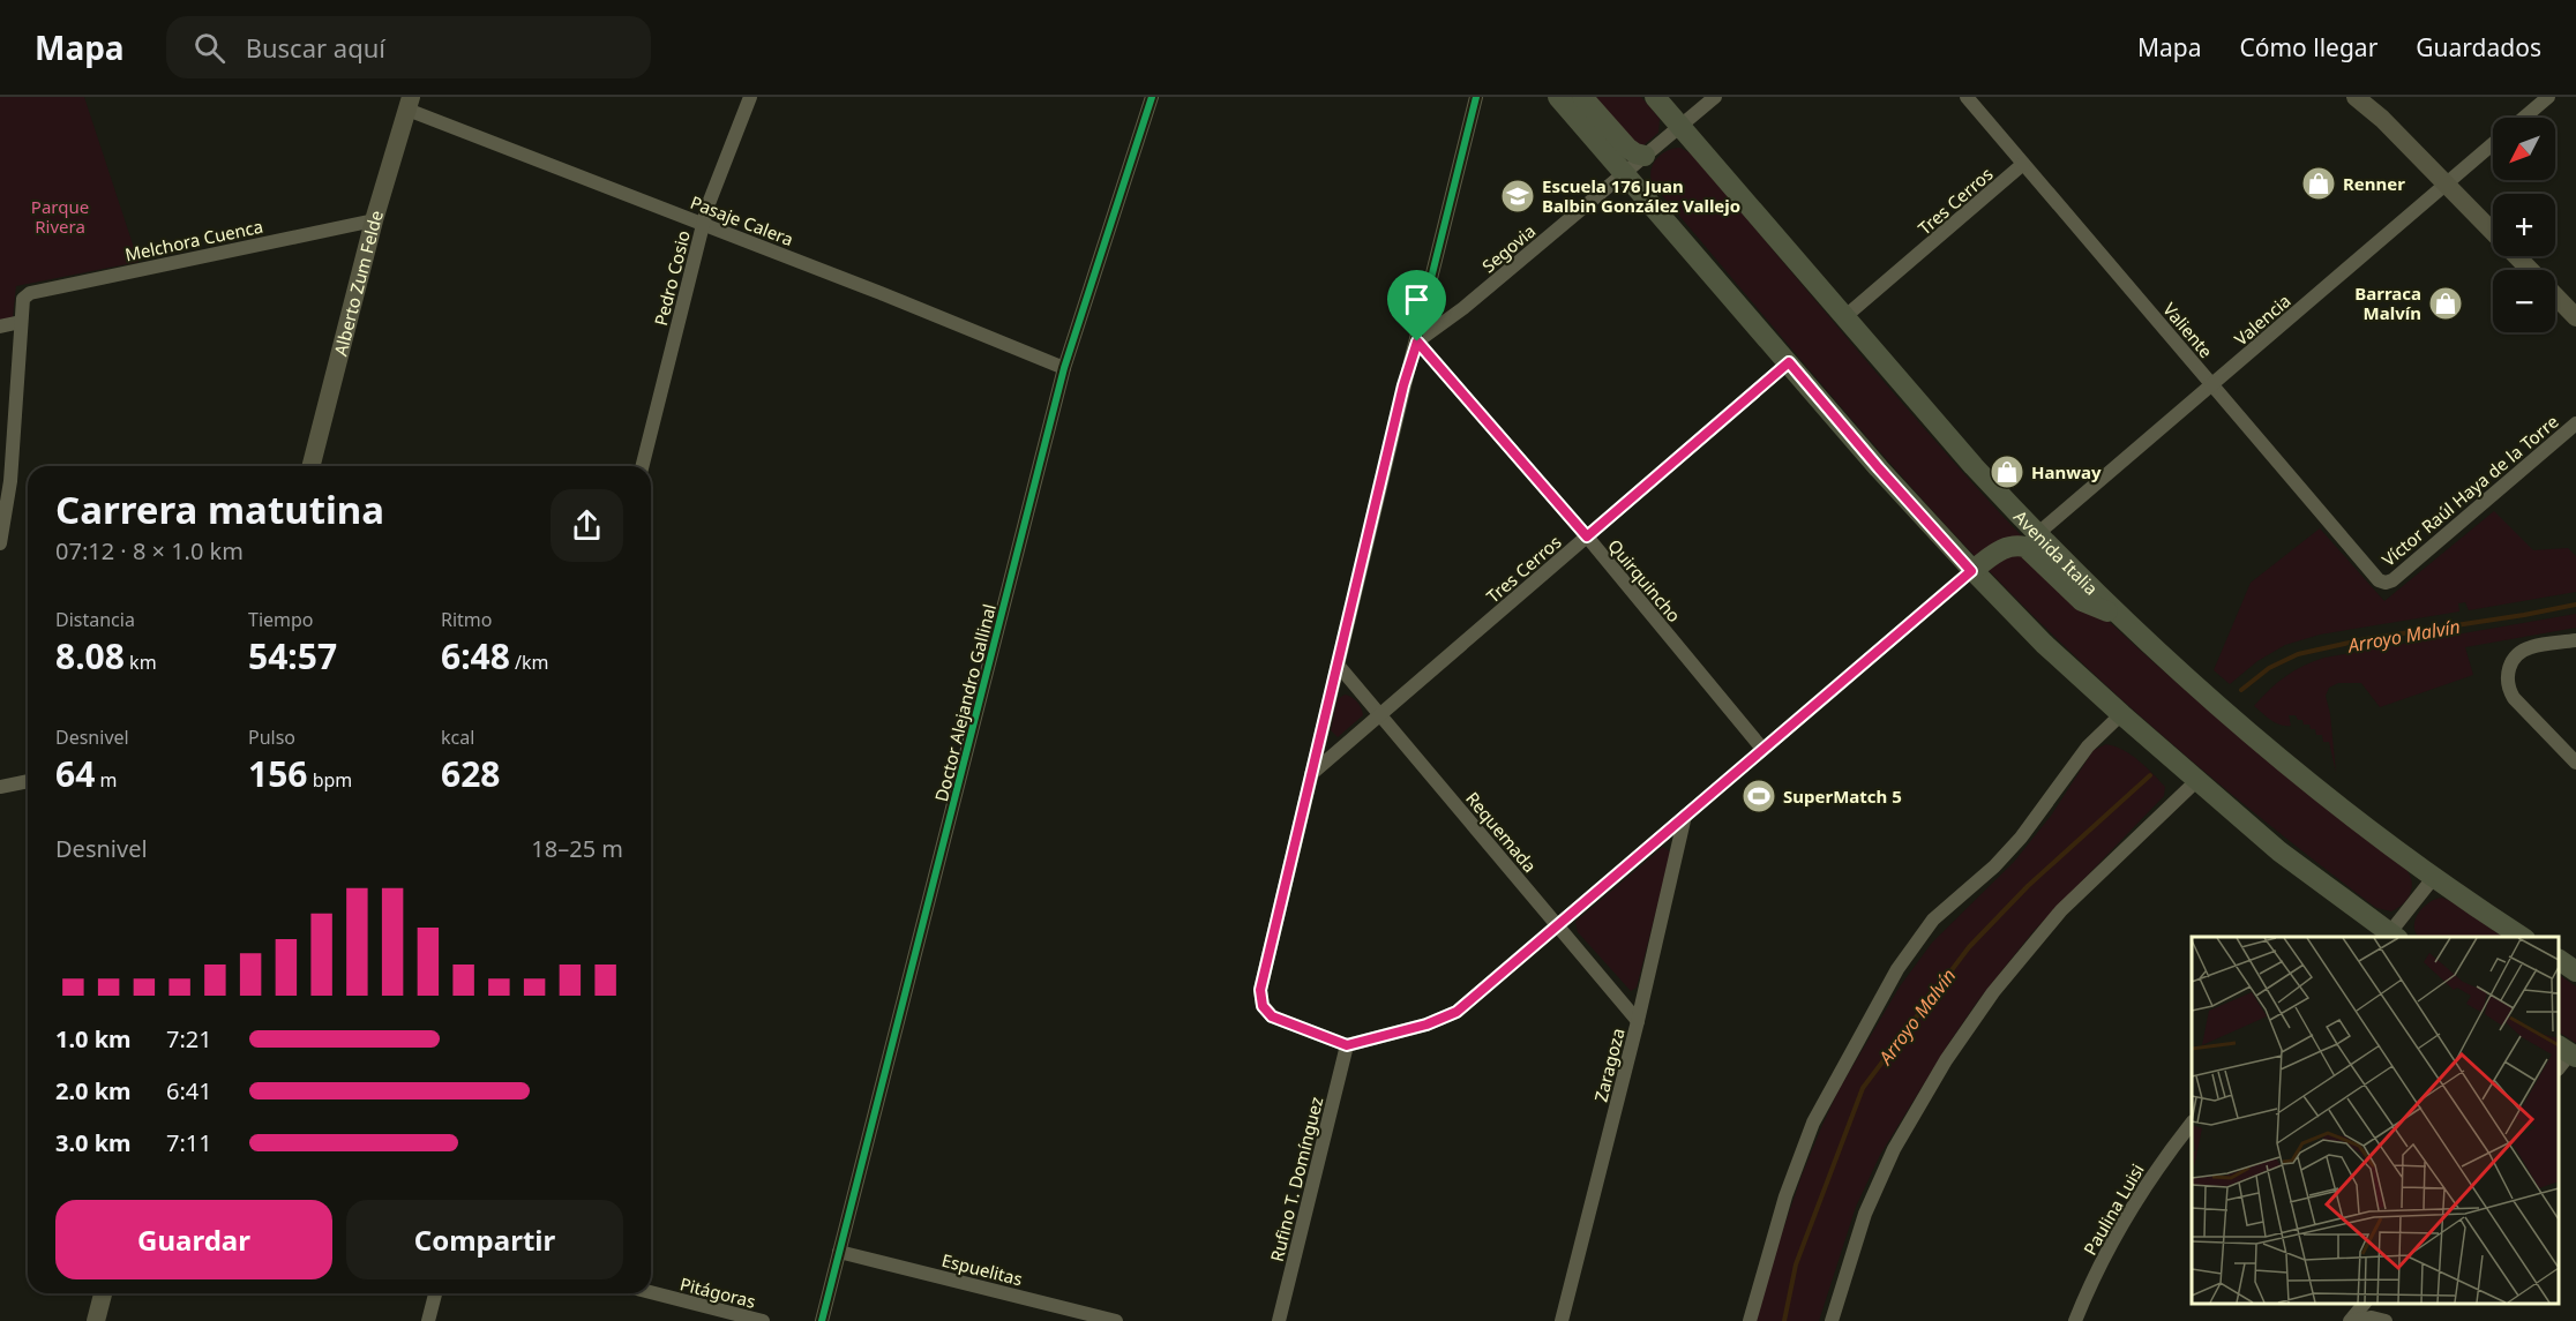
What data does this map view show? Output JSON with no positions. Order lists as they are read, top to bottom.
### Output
{
  "streets": {
    "main road": ["Avenida Italia"],
    "street": [
      "Tres Cerros",
      "Pasaje Calera",
      "Melchora Cuenca",
      "Segovia",
      "Pedro Cosio",
      "Alberto Zum Felde",
      "Valencia",
      "Valiente",
      "Víctor Raúl Haya de la Torre",
      "Quirquincho",
      "Doctor Alejandro Gallinal",
      "Requemada",
      "Zaragoza",
      "Rufino T. Domínguez",
      "Paulina Luisi",
      "Espuelitas",
      "Pitágoras"
    ]
  },
  "crossings": [
    ["Tres Cerros", "Valiente"],
    ["Tres Cerros", "Avenida Italia"],
    ["Tres Cerros", "Quirquincho"],
    ["Tres Cerros", "Requemada"],
    ["Pasaje Calera", "Pedro Cosio"],
    ["Pasaje Calera", "Alberto Zum Felde"],
    ["Pasaje Calera", "Doctor Alejandro Gallinal"],
    ["Melchora Cuenca", "Alberto Zum Felde"],
    ["Segovia", "Avenida Italia"],
    ["Segovia", "Quirquincho"],
    ["Valencia", "Valiente"],
    ["Valencia", "Avenida Italia"],
    ["Valiente", "Víctor Raúl Haya de la Torre"],
    ["Doctor Alejandro Gallinal", "Espuelitas"],
    ["Requemada", "Zaragoza"]
  ],
  "water": ["Arroyo Malvín"],
  "parks": ["Parque Rivera"],
  "places": {
    "shop": ["Renner", "Barraca Malvín", "Hanway"],
    "school or university": ["Escuela 176 Juan Balbin González Vallejo"],
    "sports": ["SuperMatch 5"]
  },
  "north": "bottom left",
  "page": {
    "header": "Mapa",
    "search": "Buscar aquí",
    "nav": ["Mapa", "Cómo llegar", "Guardados"],
    "map_buttons": ["+", "−"],
    "heading": ["Carrera matutina", "07:12 · 8 × 1.0 km"],
    "stats": [
      ["Distancia", "8.08 km"],
      ["Tiempo", "54:57"],
      ["Ritmo", "6:48 /km"],
      ["Desnivel", "64 m"],
      ["Pulso", "156 bpm"],
      ["kcal", "628"]
    ],
    "chart": ["Desnivel", "18–25 m"],
    "list": [
      {
        "name": "1.0 km",
        "note": "7:21"
      },
      {
        "name": "2.0 km",
        "note": "6:41"
      },
      {
        "name": "3.0 km",
        "note": "7:11"
      }
    ],
    "buttons": ["Guardar", "Compartir"]
  }
}
